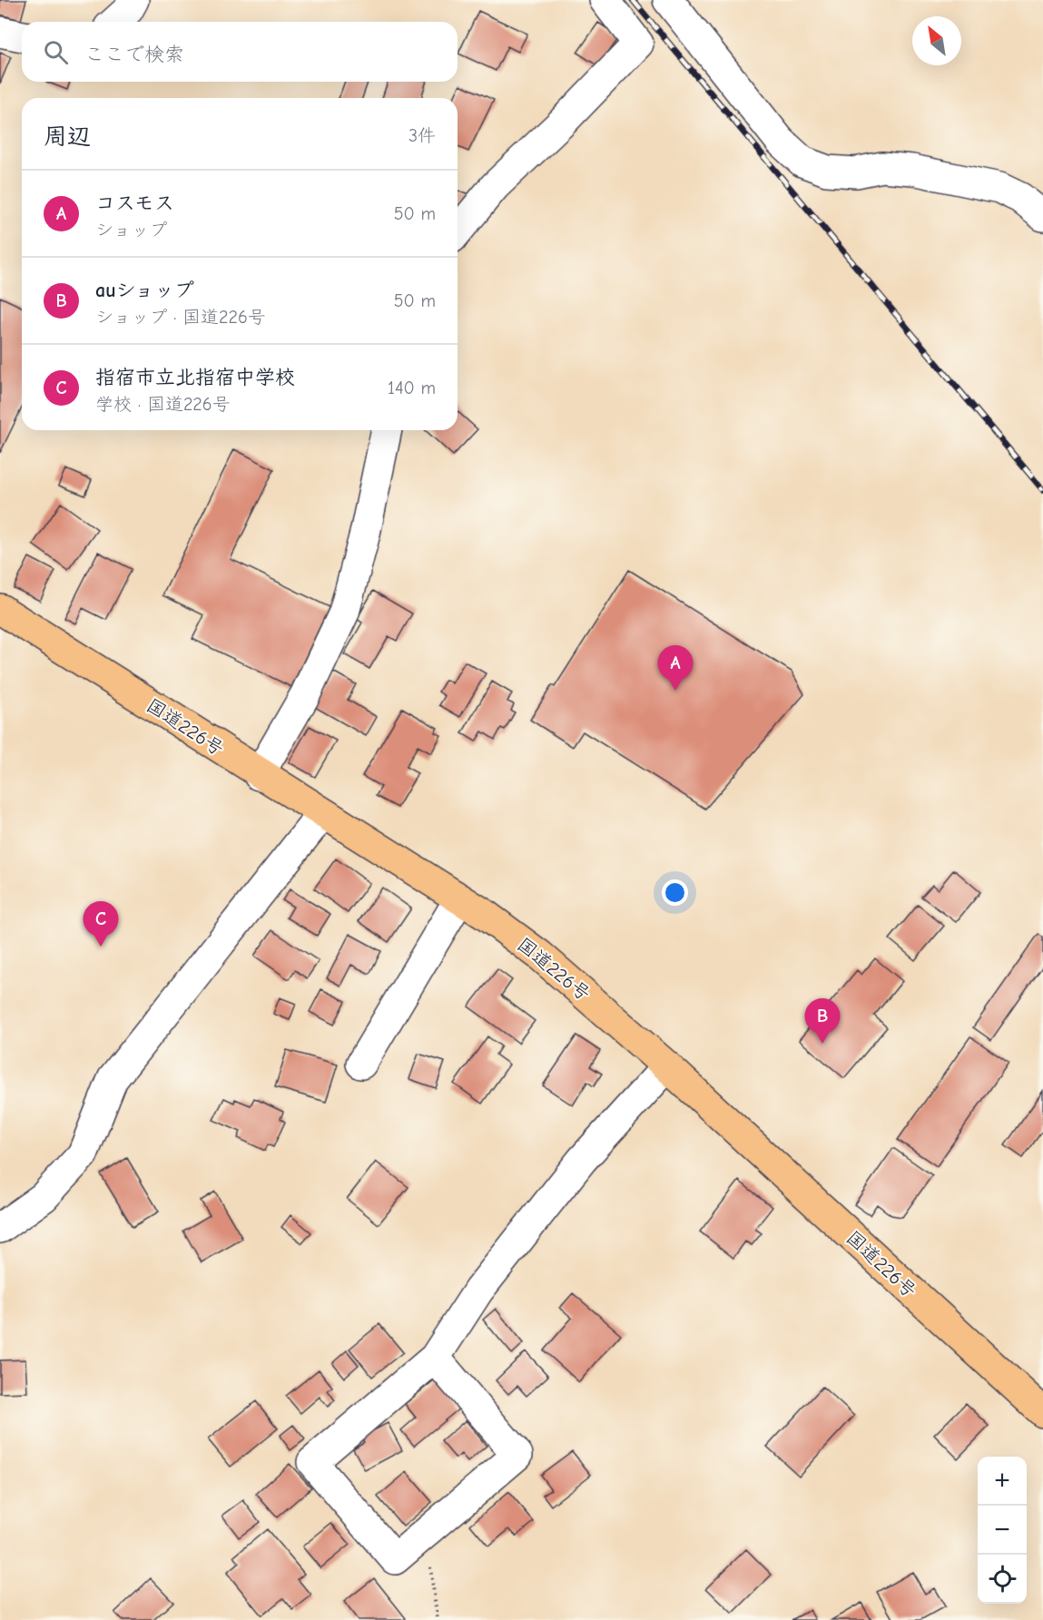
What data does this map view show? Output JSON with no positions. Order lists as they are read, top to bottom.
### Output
{
  "streets": {
    "highway": ["国道226号"]
  },
  "north": "top left",
  "page": {
    "search": "ここで検索",
    "heading": ["周辺", "3件"],
    "list": [
      {
        "mark": "A",
        "name": "コスモス",
        "note": "ショップ",
        "value": "50 m"
      },
      {
        "mark": "B",
        "name": "auショップ",
        "note": "ショップ · 国道226号",
        "value": "50 m"
      },
      {
        "mark": "C",
        "name": "指宿市立北指宿中学校",
        "note": "学校 · 国道226号",
        "value": "140 m"
      }
    ],
    "pins": ["A", "C", "B"],
    "map_buttons": ["+", "−"]
  }
}
